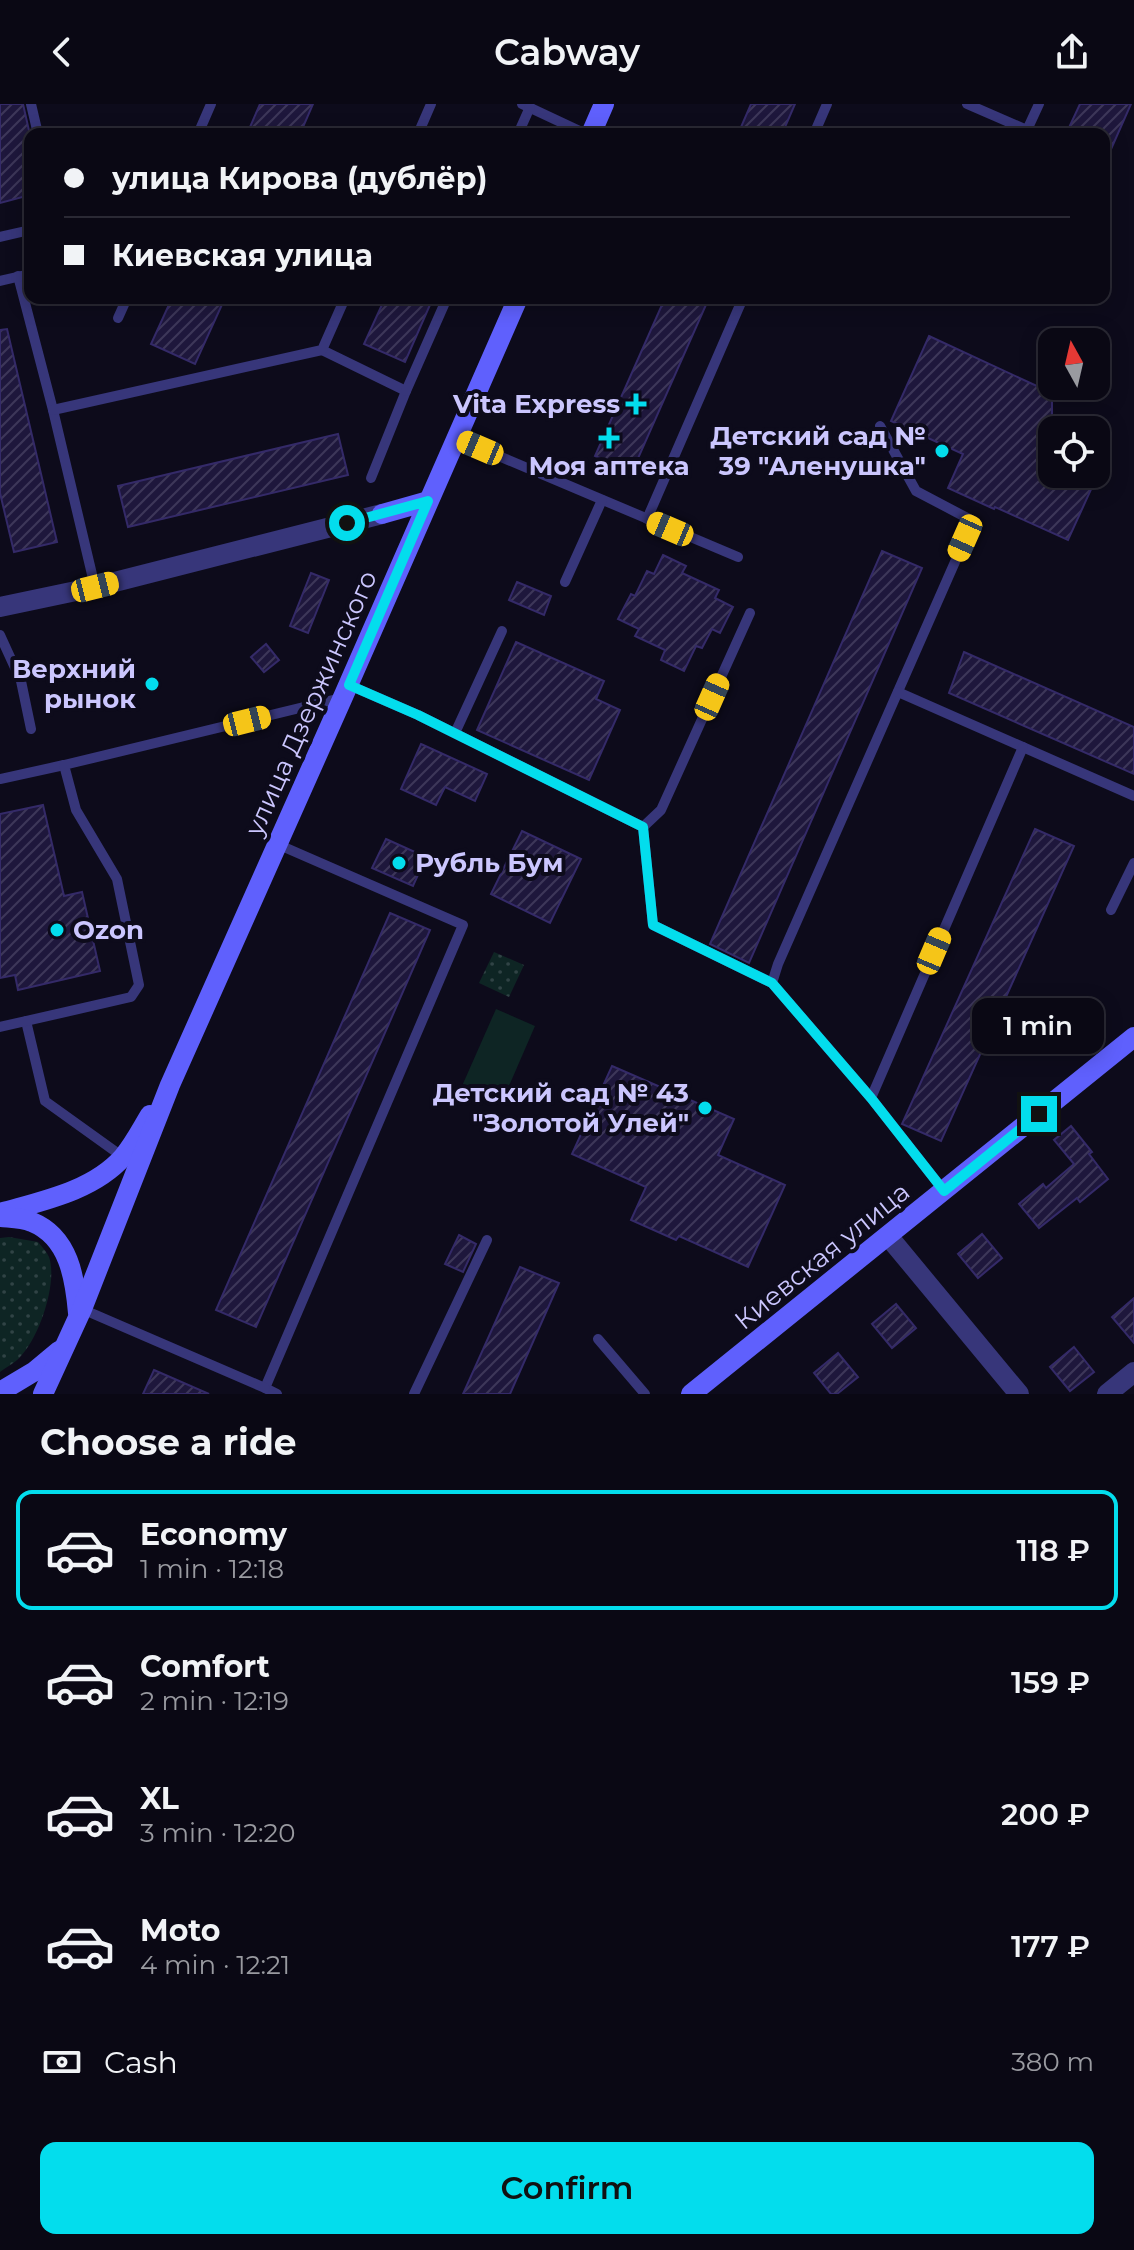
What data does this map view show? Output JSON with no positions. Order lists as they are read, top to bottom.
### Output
{
  "streets": {
    "main road": ["улица Дзержинского", "Киевская улица"]
  },
  "places": {
    "health": ["Vita Express", "Моя аптека"],
    "other": [
      "Детский сад № 39 \"Аленушка\"",
      "Верхний рынок",
      "Рубль Бум",
      "Ozon",
      "Детский сад № 43 \"Золотой Улей\""
    ]
  },
  "north": "top",
  "page": {
    "header": "Cabway",
    "banner": ["улица Кирова (дублёр)", "Киевская улица"],
    "bubble": "1 min",
    "heading": "Choose a ride",
    "list": [
      {
        "name": "Economy",
        "note": "1 min · 12:18",
        "value": "118 ₽"
      },
      {
        "name": "Comfort",
        "note": "2 min · 12:19",
        "value": "159 ₽"
      },
      {
        "name": "XL",
        "note": "3 min · 12:20",
        "value": "200 ₽"
      },
      {
        "name": "Moto",
        "note": "4 min · 12:21",
        "value": "177 ₽"
      }
    ],
    "pay": ["Cash", "380 m"],
    "buttons": "Confirm"
  }
}
